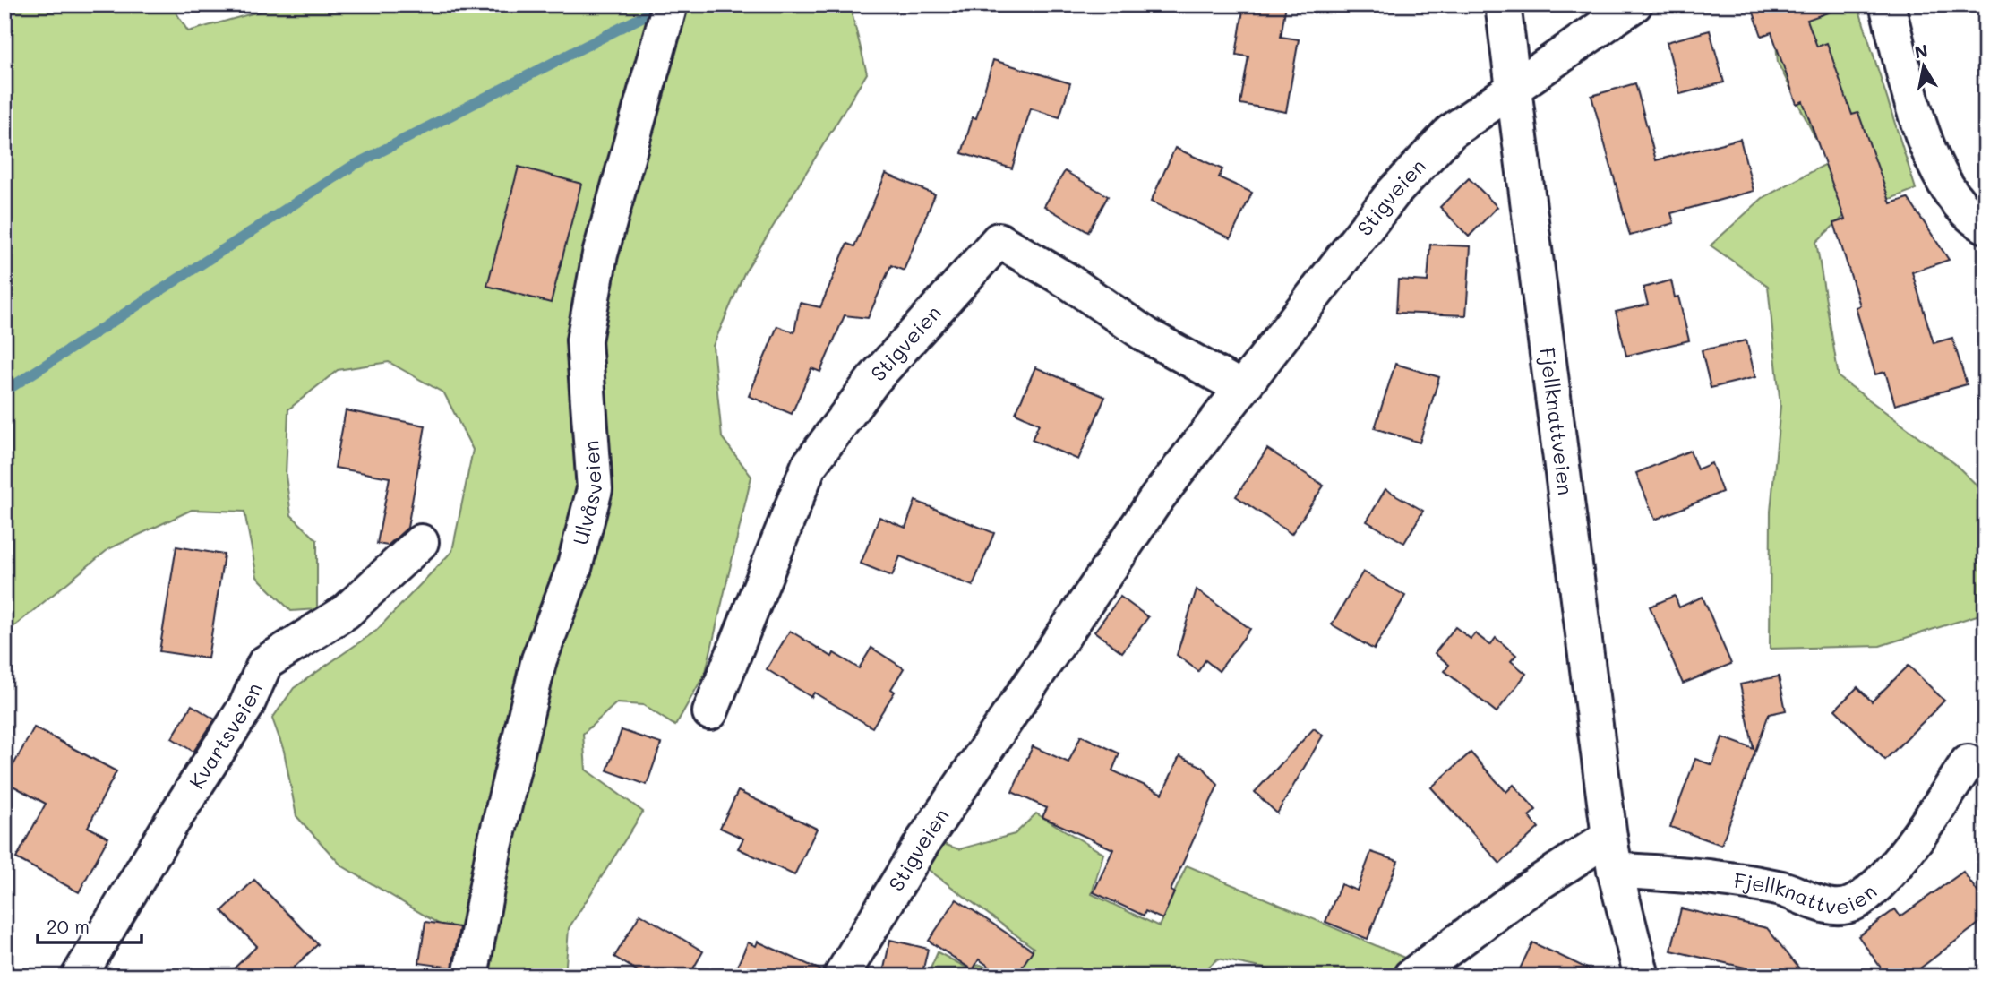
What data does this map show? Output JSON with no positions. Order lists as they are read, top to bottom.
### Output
{
  "streets": {
    "street": [
      "Stigveien",
      "Fjellknattveien",
      "Ulvåsveien",
      "Kvartsveien"
    ]
  },
  "crossings": [
    ["Stigveien", "Fjellknattveien"]
  ],
  "scale_bar": "20 m",
  "north": "top"
}
